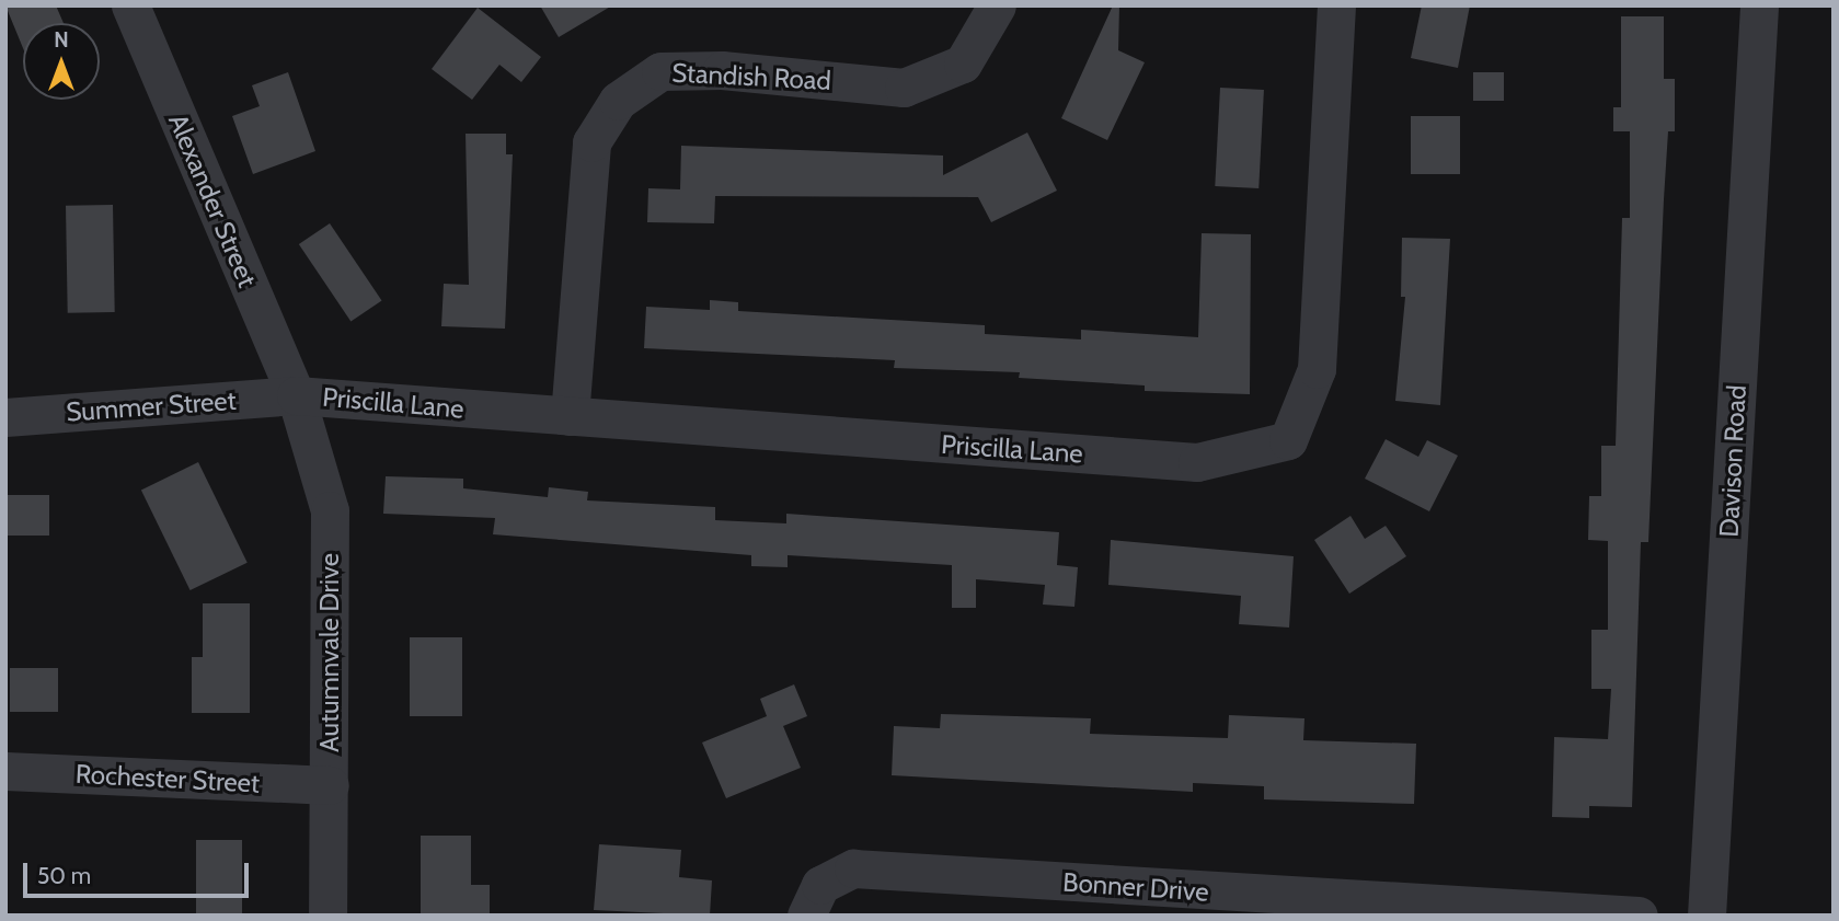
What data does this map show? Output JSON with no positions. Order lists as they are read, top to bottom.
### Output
{
  "streets": {
    "street": [
      "Standish Road",
      "Alexander Street",
      "Priscilla Lane",
      "Summer Street",
      "Davison Road",
      "Autumnvale Drive",
      "Rochester Street",
      "Bonner Drive"
    ]
  },
  "crossings": [
    ["Standish Road", "Priscilla Lane"],
    ["Alexander Street", "Priscilla Lane"],
    ["Alexander Street", "Summer Street"],
    ["Alexander Street", "Autumnvale Drive"],
    ["Priscilla Lane", "Summer Street"],
    ["Priscilla Lane", "Autumnvale Drive"],
    ["Summer Street", "Autumnvale Drive"],
    ["Autumnvale Drive", "Rochester Street"]
  ],
  "scale_bar": "50 m",
  "north": "top"
}
